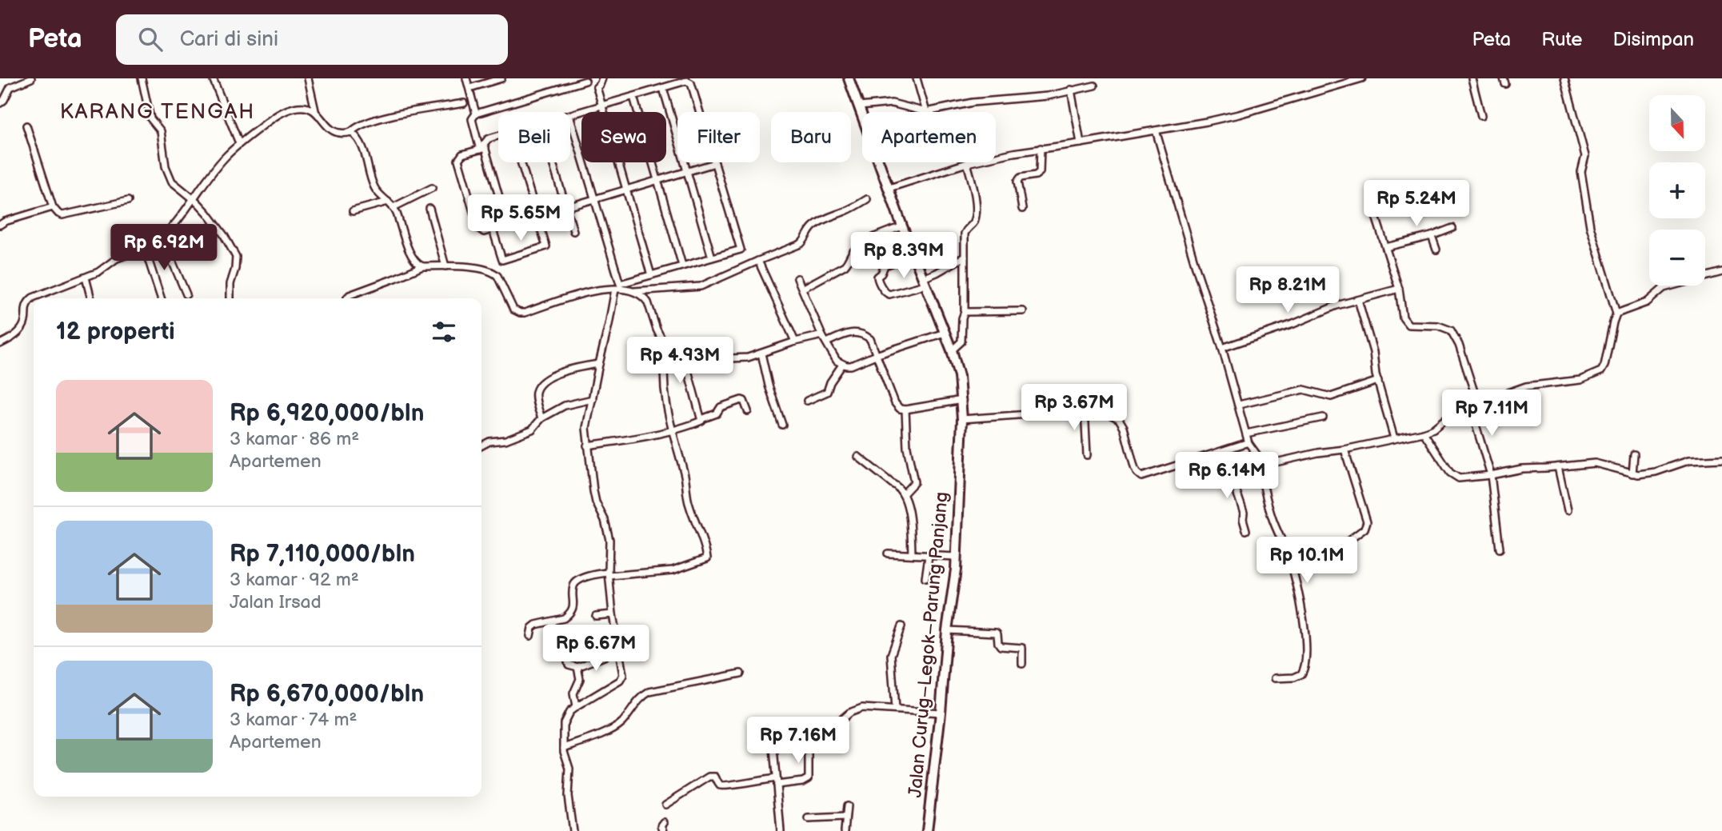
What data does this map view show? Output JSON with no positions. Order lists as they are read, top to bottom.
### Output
{
  "streets": {
    "main road": ["Jalan Curug–Legok–Parung Panjang"]
  },
  "districts": ["KARANG TENGAH"],
  "north": "bottom",
  "page": {
    "header": "Peta",
    "search": "Cari di sini",
    "nav": ["Peta", "Rute", "Disimpan"],
    "map_buttons": ["+", "−"],
    "chip": [
      "Beli",
      "Sewa",
      "Filter",
      "Baru",
      "Apartemen"
    ],
    "price": [
      "Rp 5.24M",
      "Rp 5.65M",
      "Rp 6.92M",
      "Rp 8.39M",
      "Rp 8.21M",
      "Rp 4.93M",
      "Rp 3.67M",
      "Rp 7.11M",
      "Rp 6.14M",
      "Rp 10.1M",
      "Rp 6.67M",
      "Rp 7.16M"
    ],
    "heading": "12 properti",
    "list": [
      {
        "name": "Rp 6,920,000/bln",
        "note": "3 kamar · 86 m² · Apartemen"
      },
      {
        "name": "Rp 7,110,000/bln",
        "note": "3 kamar · 92 m² · Jalan Irsad"
      },
      {
        "name": "Rp 6,670,000/bln",
        "note": "3 kamar · 74 m² · Apartemen"
      }
    ]
  }
}
